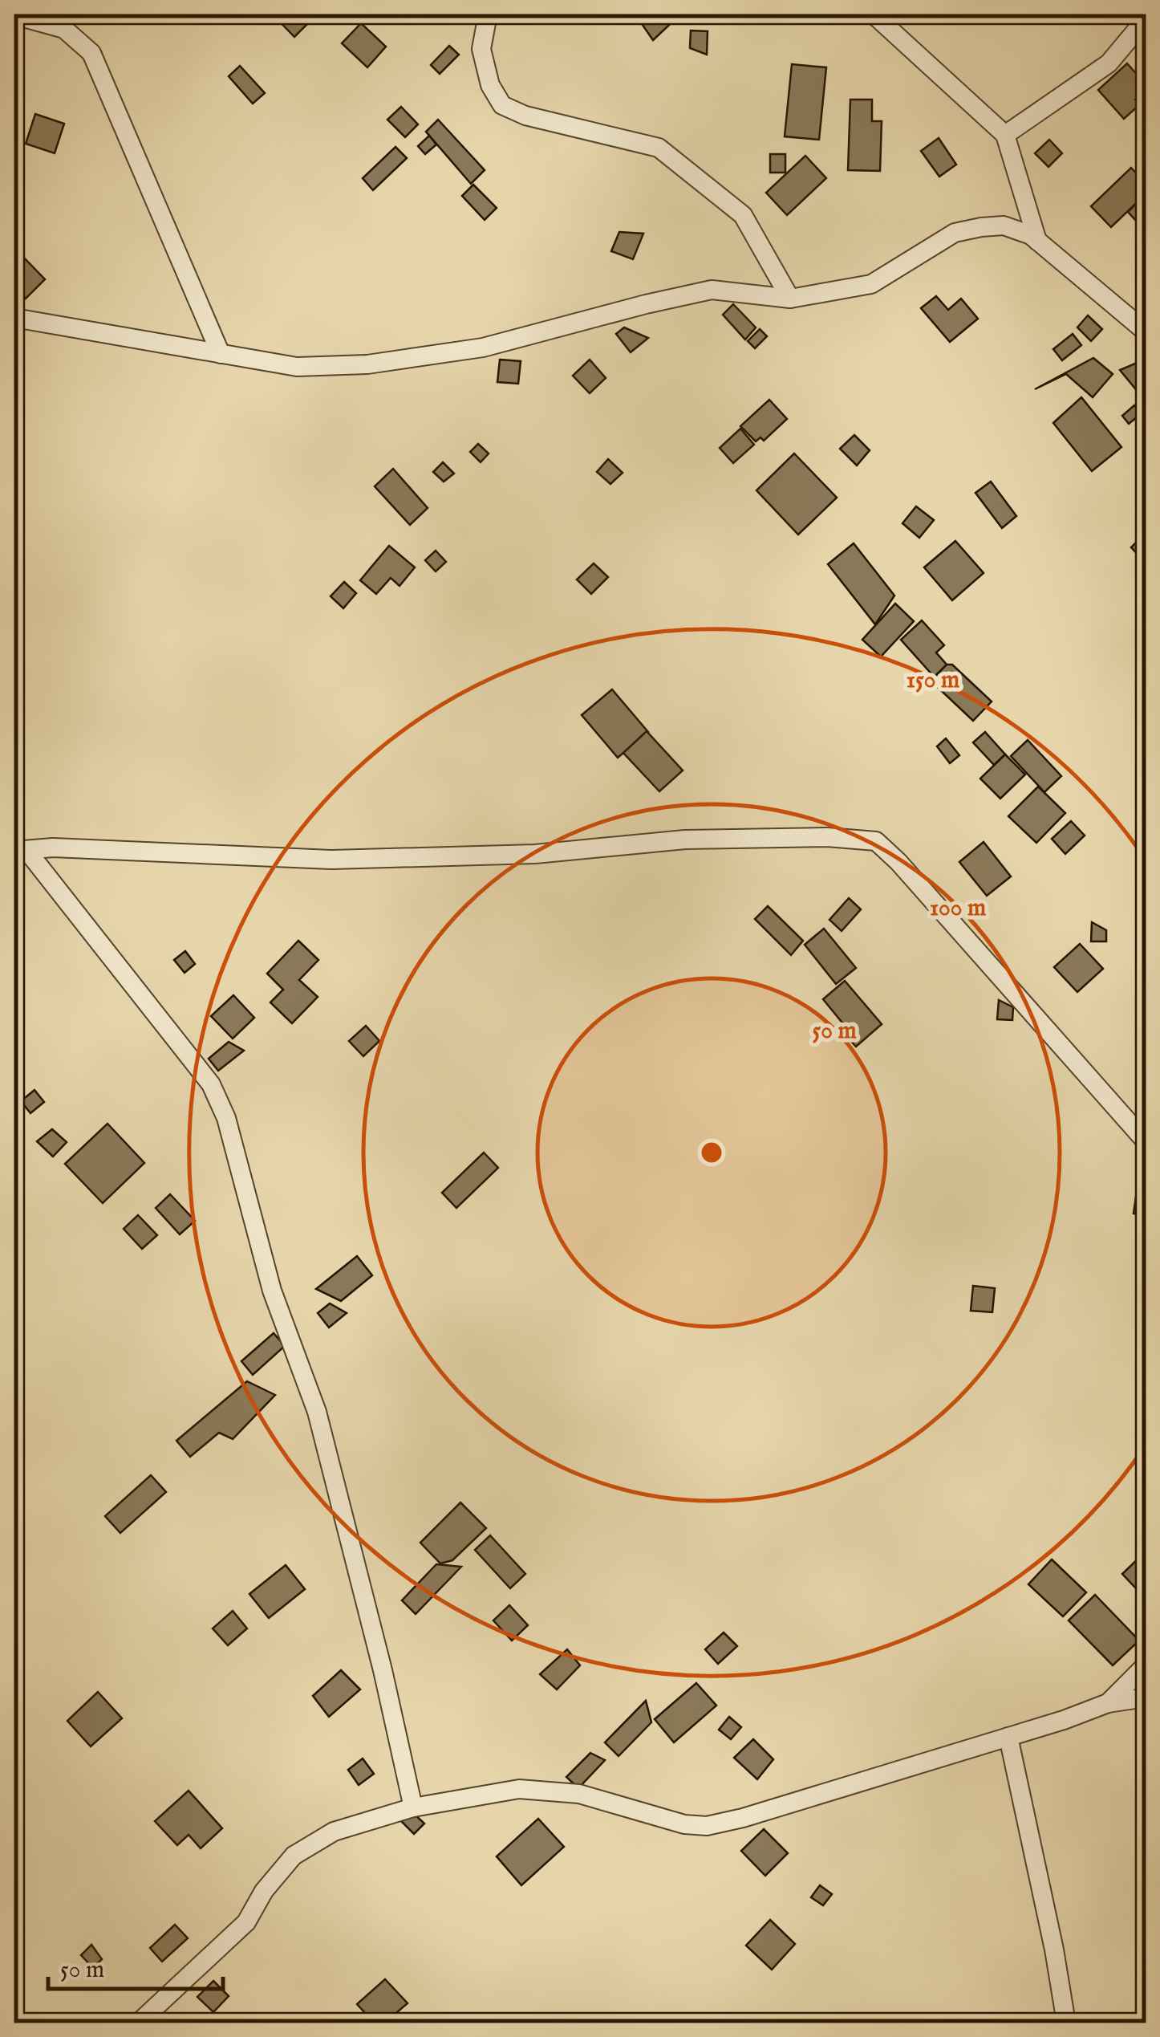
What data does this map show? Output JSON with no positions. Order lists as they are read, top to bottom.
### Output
{
  "scale_bar": "50 m",
  "rings": ["150 m", "100 m", "50 m"]
}
